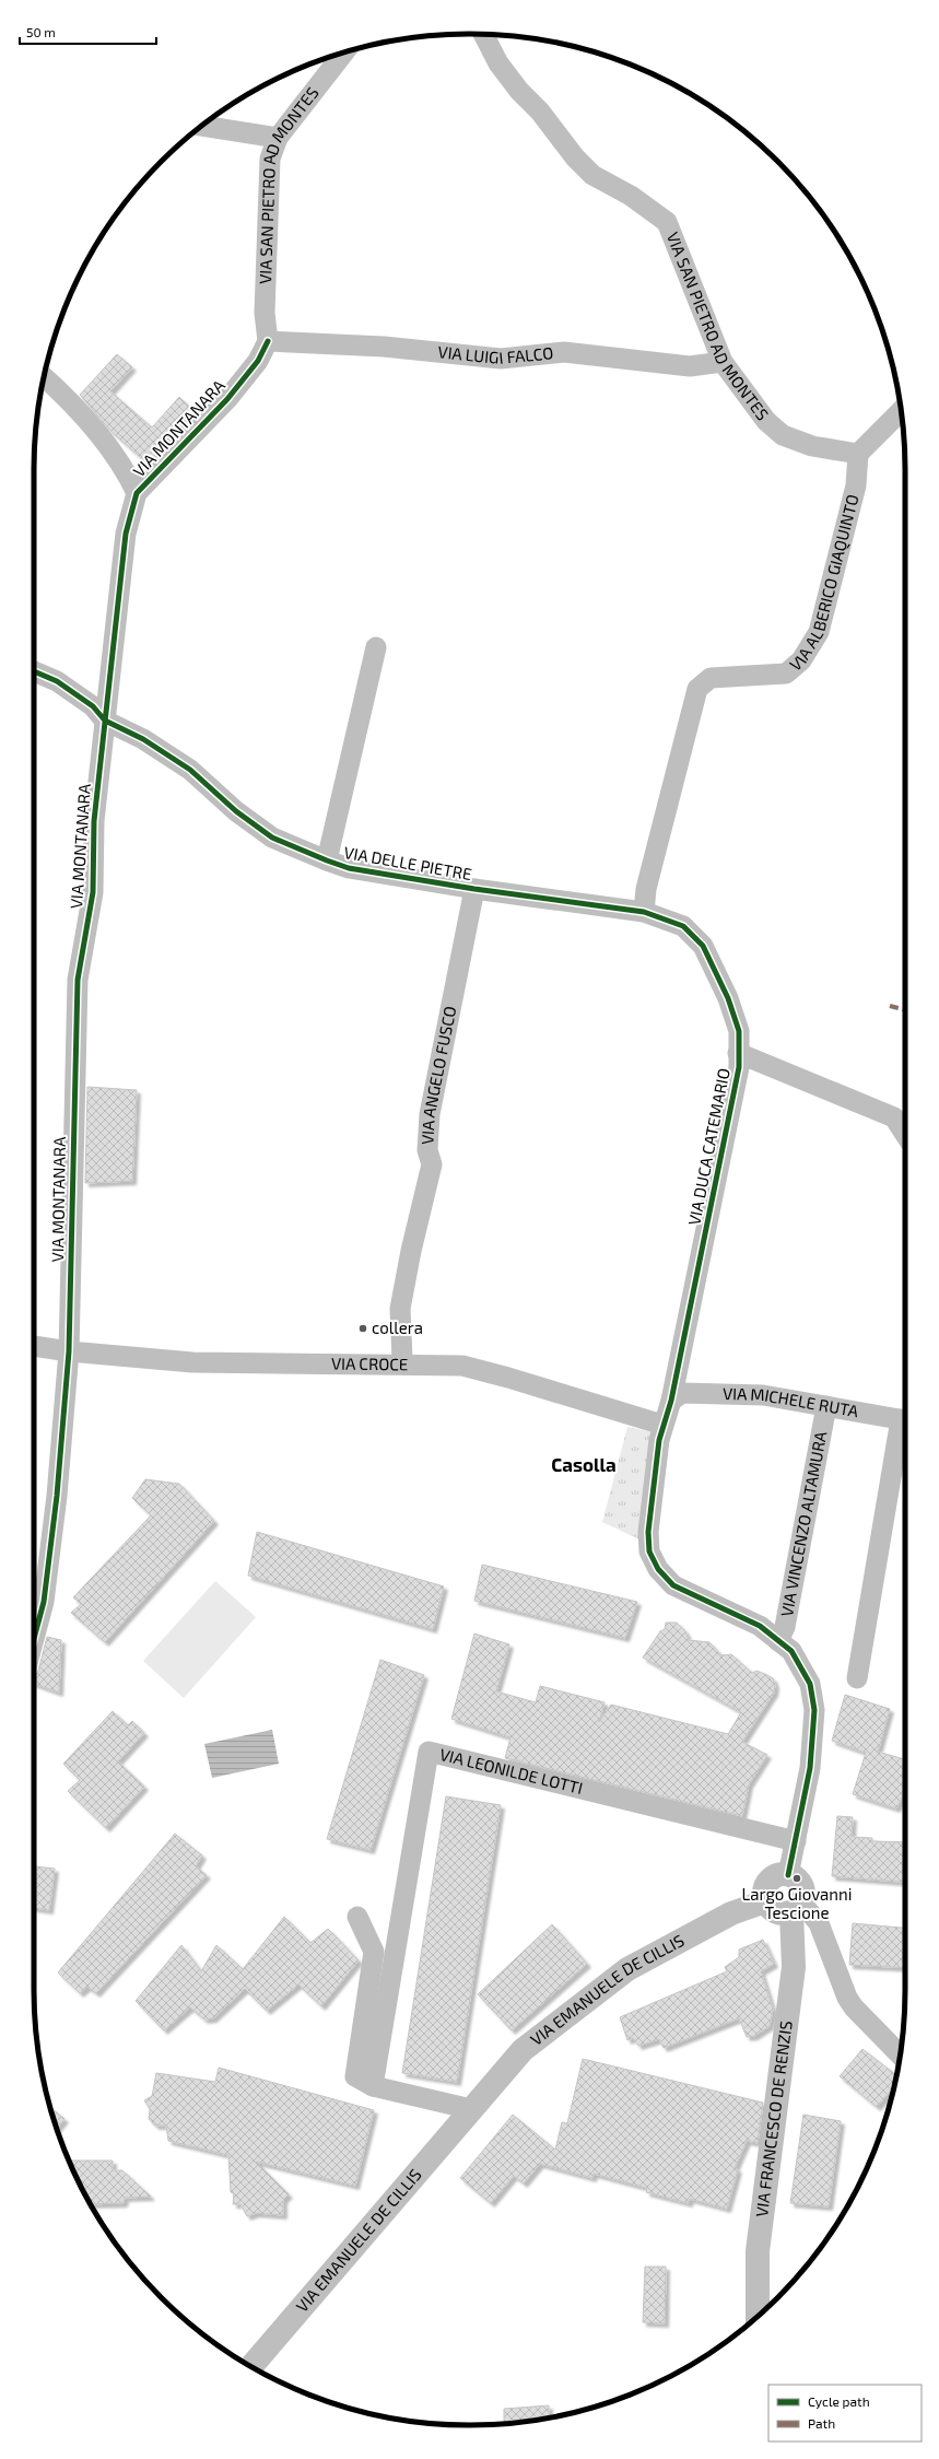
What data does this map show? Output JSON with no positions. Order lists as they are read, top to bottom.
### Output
{
  "streets": {
    "street": [
      "VIA SAN PIETRO AD MONTES",
      "VIA LUIGI FALCO",
      "VIA MONTANARA",
      "VIA ALBERICO GIAQUINTO",
      "VIA DELLE PIETRE",
      "VIA ANGELO FUSCO",
      "VIA DUCA CATEMARIO",
      "VIA CROCE",
      "VIA MICHELE RUTA",
      "VIA VINCENZO ALTAMURA",
      "VIA LEONILDE LOTTI",
      "VIA EMANUELE DE CILLIS",
      "VIA FRANCESCO DE RENZIS"
    ]
  },
  "crossings": [
    ["VIA SAN PIETRO AD MONTES", "VIA LUIGI FALCO"],
    ["VIA SAN PIETRO AD MONTES", "VIA MONTANARA"],
    ["VIA SAN PIETRO AD MONTES", "VIA ALBERICO GIAQUINTO"],
    ["VIA LUIGI FALCO", "VIA MONTANARA"],
    ["VIA MONTANARA", "VIA DELLE PIETRE"],
    ["VIA MONTANARA", "VIA CROCE"],
    ["VIA ALBERICO GIAQUINTO", "VIA DELLE PIETRE"],
    ["VIA ALBERICO GIAQUINTO", "VIA DUCA CATEMARIO"],
    ["VIA DELLE PIETRE", "VIA ANGELO FUSCO"],
    ["VIA DELLE PIETRE", "VIA DUCA CATEMARIO"],
    ["VIA ANGELO FUSCO", "VIA CROCE"],
    ["VIA DUCA CATEMARIO", "VIA MICHELE RUTA"],
    ["VIA MICHELE RUTA", "VIA VINCENZO ALTAMURA"],
    ["VIA EMANUELE DE CILLIS", "VIA FRANCESCO DE RENZIS"]
  ],
  "districts": ["Casolla"],
  "places": ["collera", "Largo Giovanni Tescione"],
  "legend": ["Cycle path", "Path"],
  "scale_bar": "50 m"
}
